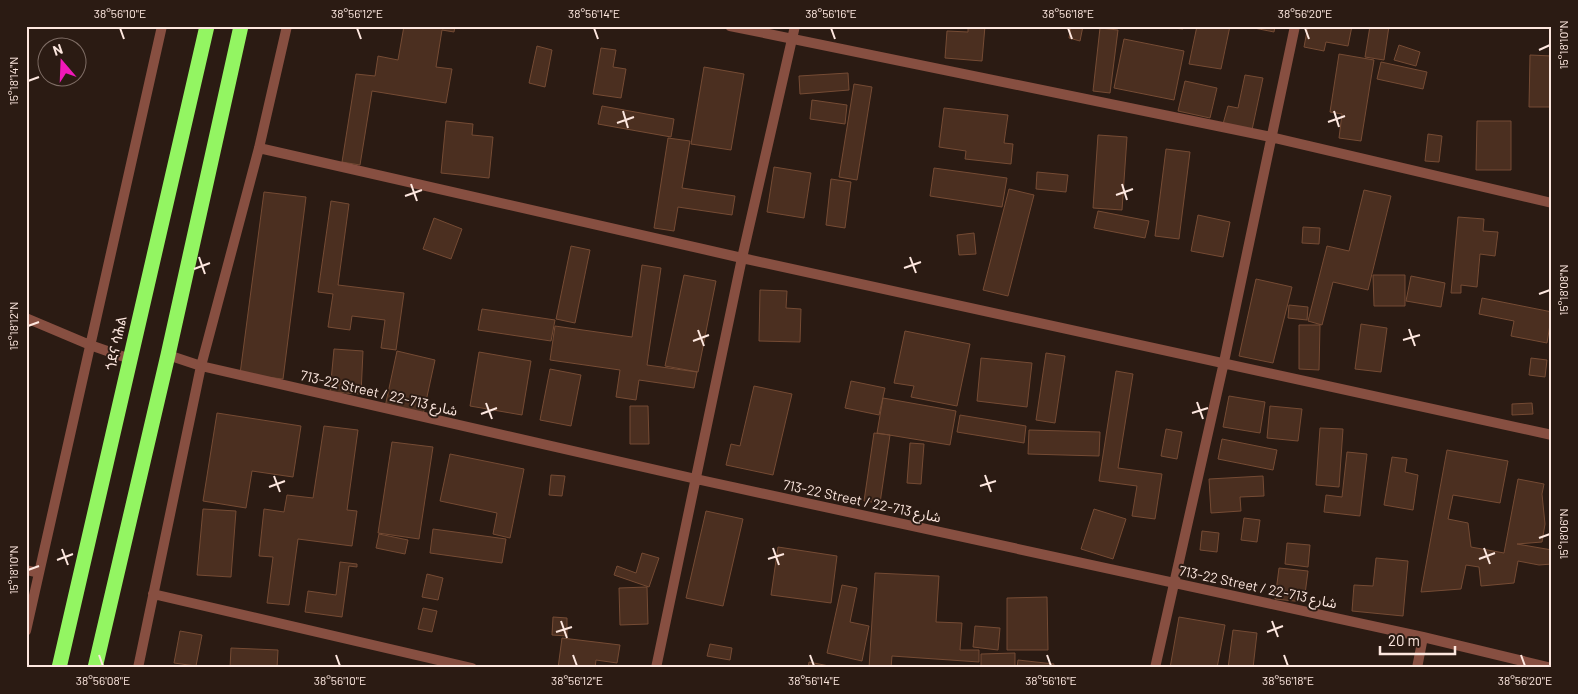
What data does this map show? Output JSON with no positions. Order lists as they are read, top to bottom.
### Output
{
  "streets": {
    "highway": ["ጎደና ሳሕል"],
    "street": ["713-22 Street / شارع 713-22"]
  },
  "scale_bar": "20 m",
  "north": "top",
  "coordinates": [
    "38°56'10\"E",
    "38°56'12\"E",
    "38°56'14\"E",
    "38°56'16\"E",
    "38°56'18\"E",
    "38°56'20\"E",
    "15°18'10\"N",
    "15°18'14\"N",
    "15°18'08\"N",
    "15°18'12\"N",
    "15°18'06\"N",
    "38°56'08\"E"
  ]
}
